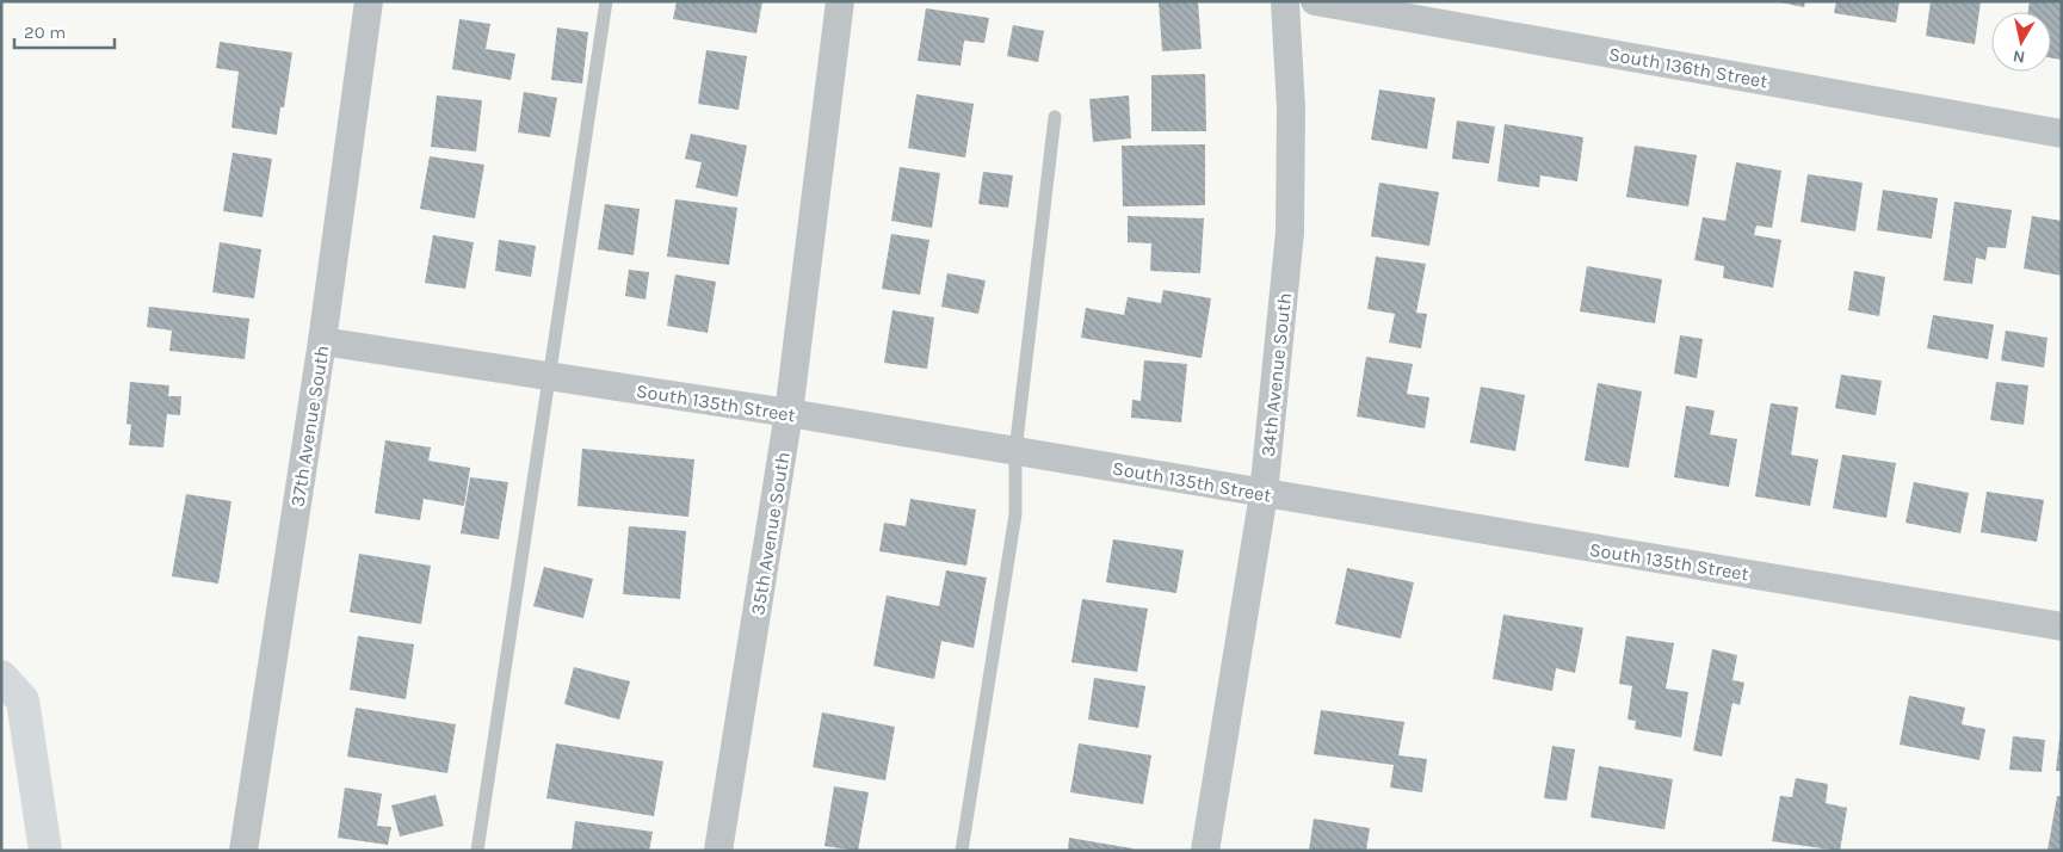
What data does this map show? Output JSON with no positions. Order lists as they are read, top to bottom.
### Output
{
  "streets": {
    "street": [
      "South 136th Street",
      "34th Avenue South",
      "South 135th Street",
      "37th Avenue South",
      "35th Avenue South"
    ]
  },
  "crossings": [
    ["34th Avenue South", "South 135th Street"],
    ["South 135th Street", "37th Avenue South"],
    ["South 135th Street", "35th Avenue South"]
  ],
  "scale_bar": "20 m",
  "north": "bottom"
}
